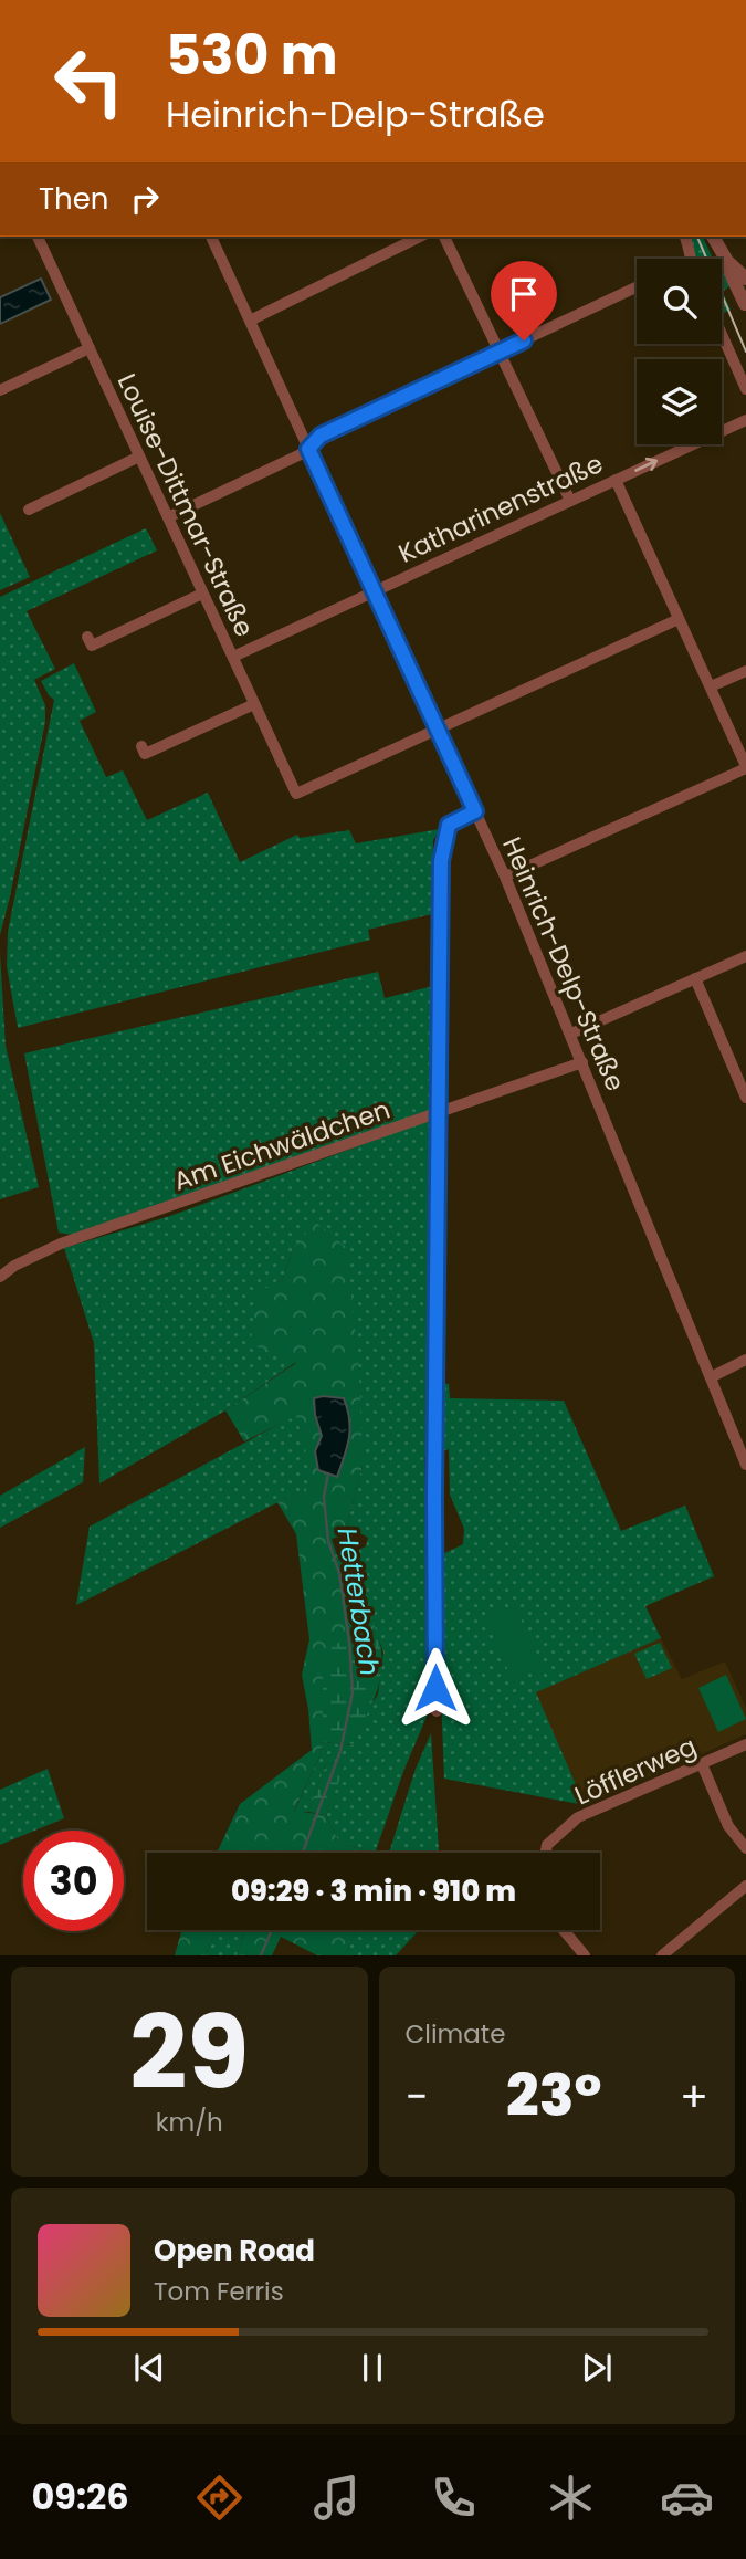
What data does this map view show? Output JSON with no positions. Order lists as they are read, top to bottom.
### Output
{
  "streets": {
    "street": [
      "Louise-Dittmar-Straße",
      "Katharinenstraße",
      "Heinrich-Delp-Straße",
      "Am Eichwäldchen",
      "Löfflerweg"
    ]
  },
  "crossings": [
    ["Louise-Dittmar-Straße", "Katharinenstraße"],
    ["Louise-Dittmar-Straße", "Heinrich-Delp-Straße"],
    ["Katharinenstraße", "Heinrich-Delp-Straße"],
    ["Heinrich-Delp-Straße", "Am Eichwäldchen"]
  ],
  "water": ["Hetterbach"],
  "page": {
    "turn": ["530 m", "Heinrich-Delp-Straße"],
    "then": "Then",
    "limit": "30",
    "trip": "09:29 · 3 min · 910 m",
    "tile": [
      ["29", "km/h"],
      "Climate"
    ],
    "heat": ["−", "23°", "+"],
    "song": ["Open Road", "Tom Ferris"],
    "tabs": "09:26"
  }
}
